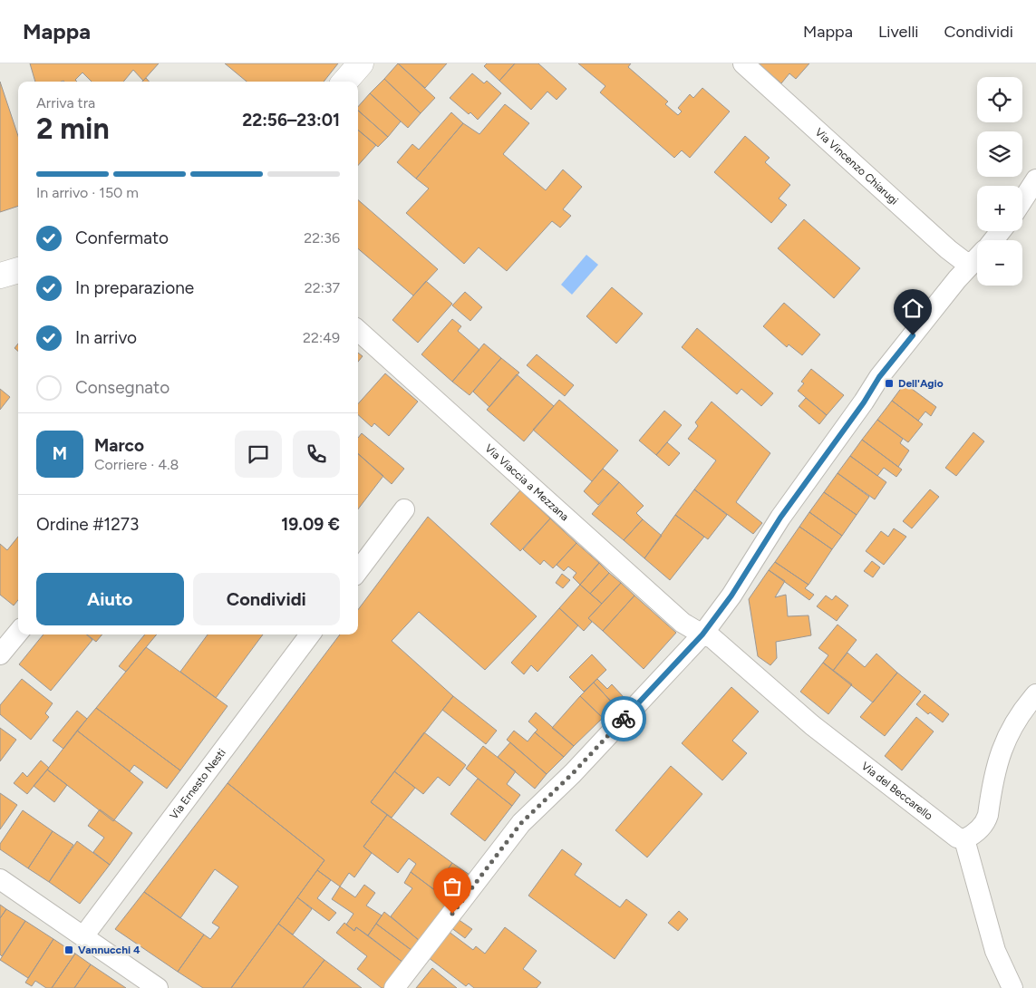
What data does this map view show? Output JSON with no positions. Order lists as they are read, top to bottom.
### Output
{
  "streets": {
    "street": [
      "Via Vincenzo Chiarugi",
      "Via Viaccia a Mezzana",
      "Via Ernesto Nesti",
      "Via del Beccarello"
    ]
  },
  "crossings": [
    ["Via Viaccia a Mezzana", "Via del Beccarello"]
  ],
  "places": {
    "transit": ["Dell'Agio", "Vannucchi 4"]
  },
  "page": {
    "header": "Mappa",
    "nav": ["Mappa", "Livelli", "Condividi"],
    "map_buttons": ["+", "−"],
    "heading": ["2 min", "Arriva tra", "22:56–23:01"],
    "panel": [
      "Marco",
      "Corriere · 4.8",
      "Ordine #1273",
      "19.09 €"
    ],
    "bar": "In arrivo · 150 m",
    "list": [
      ["Confermato", "22:36"],
      ["In preparazione", "22:37"],
      ["In arrivo", "22:49"],
      "Consegnato"
    ],
    "round": "M",
    "buttons": ["Aiuto", "Condividi"]
  }
}
